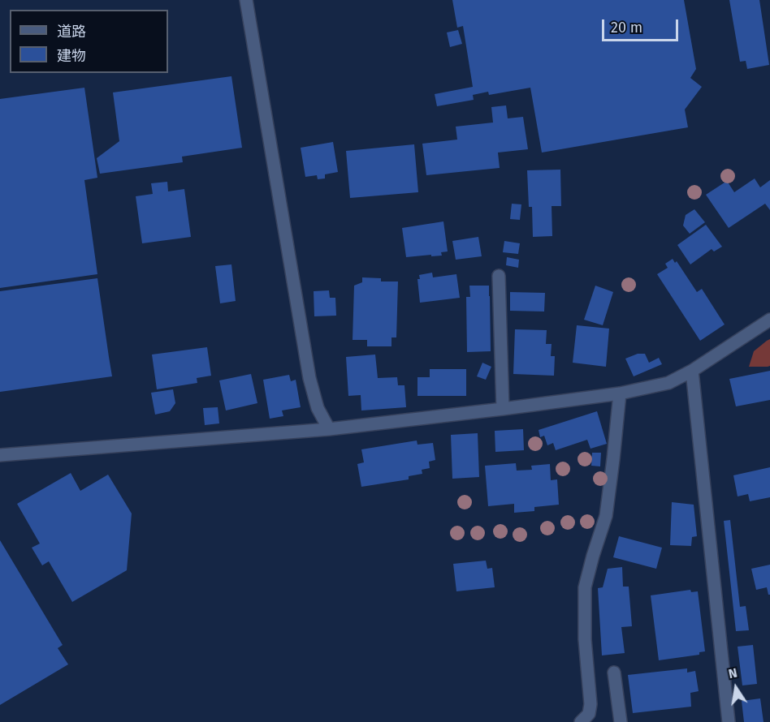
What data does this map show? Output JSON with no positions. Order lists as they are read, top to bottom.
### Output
{
  "legend": ["道路", "建物"],
  "scale_bar": "20 m",
  "north": "top"
}
